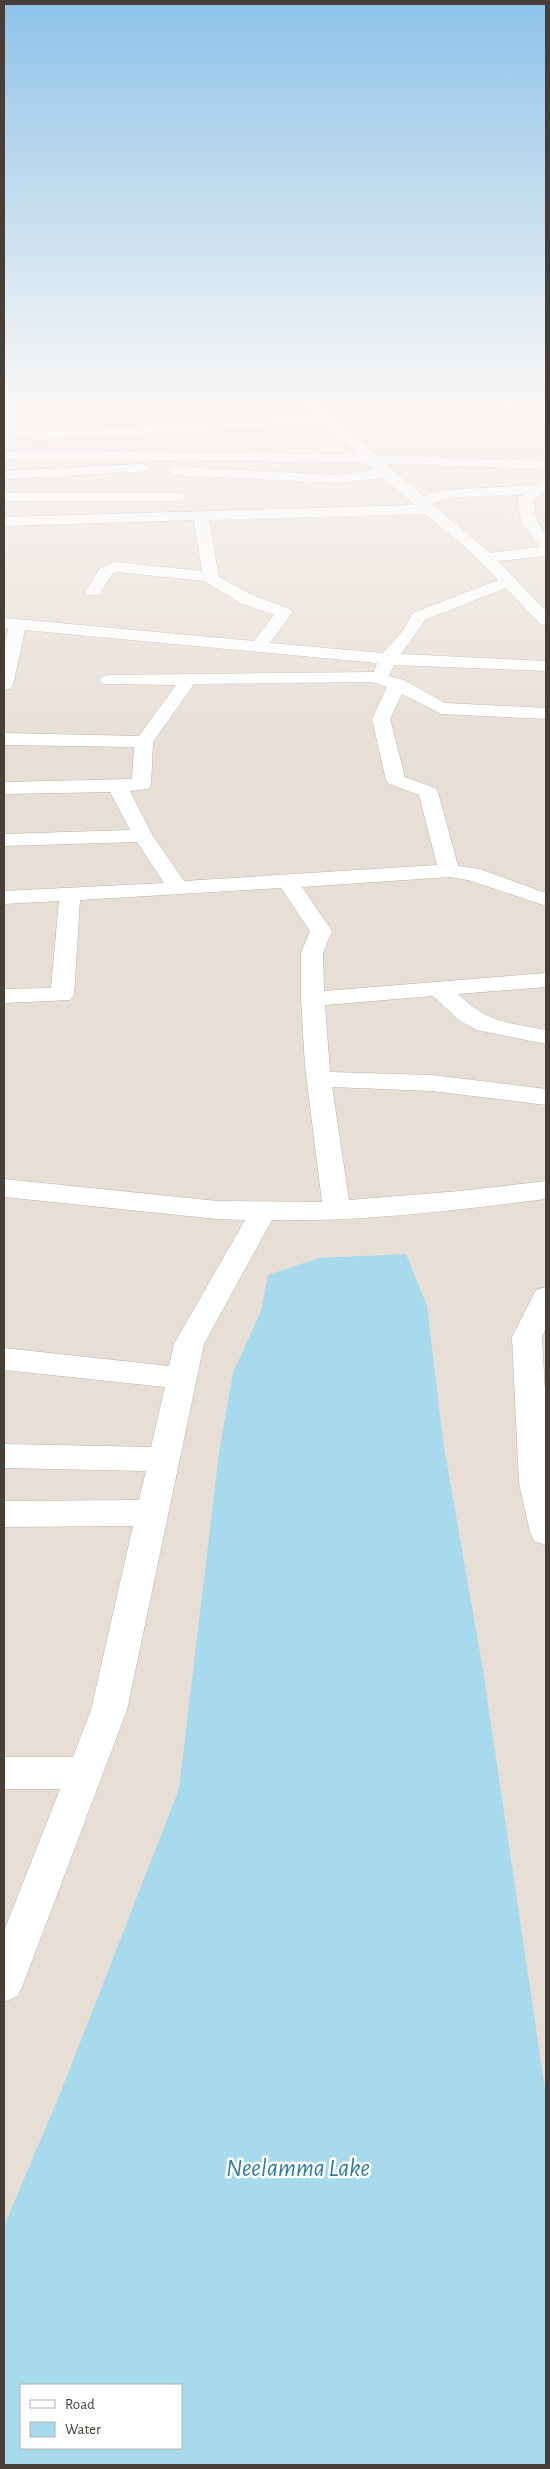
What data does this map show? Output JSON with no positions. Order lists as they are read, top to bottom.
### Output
{
  "water": ["Neelamma Lake"],
  "legend": ["Road", "Water"]
}
